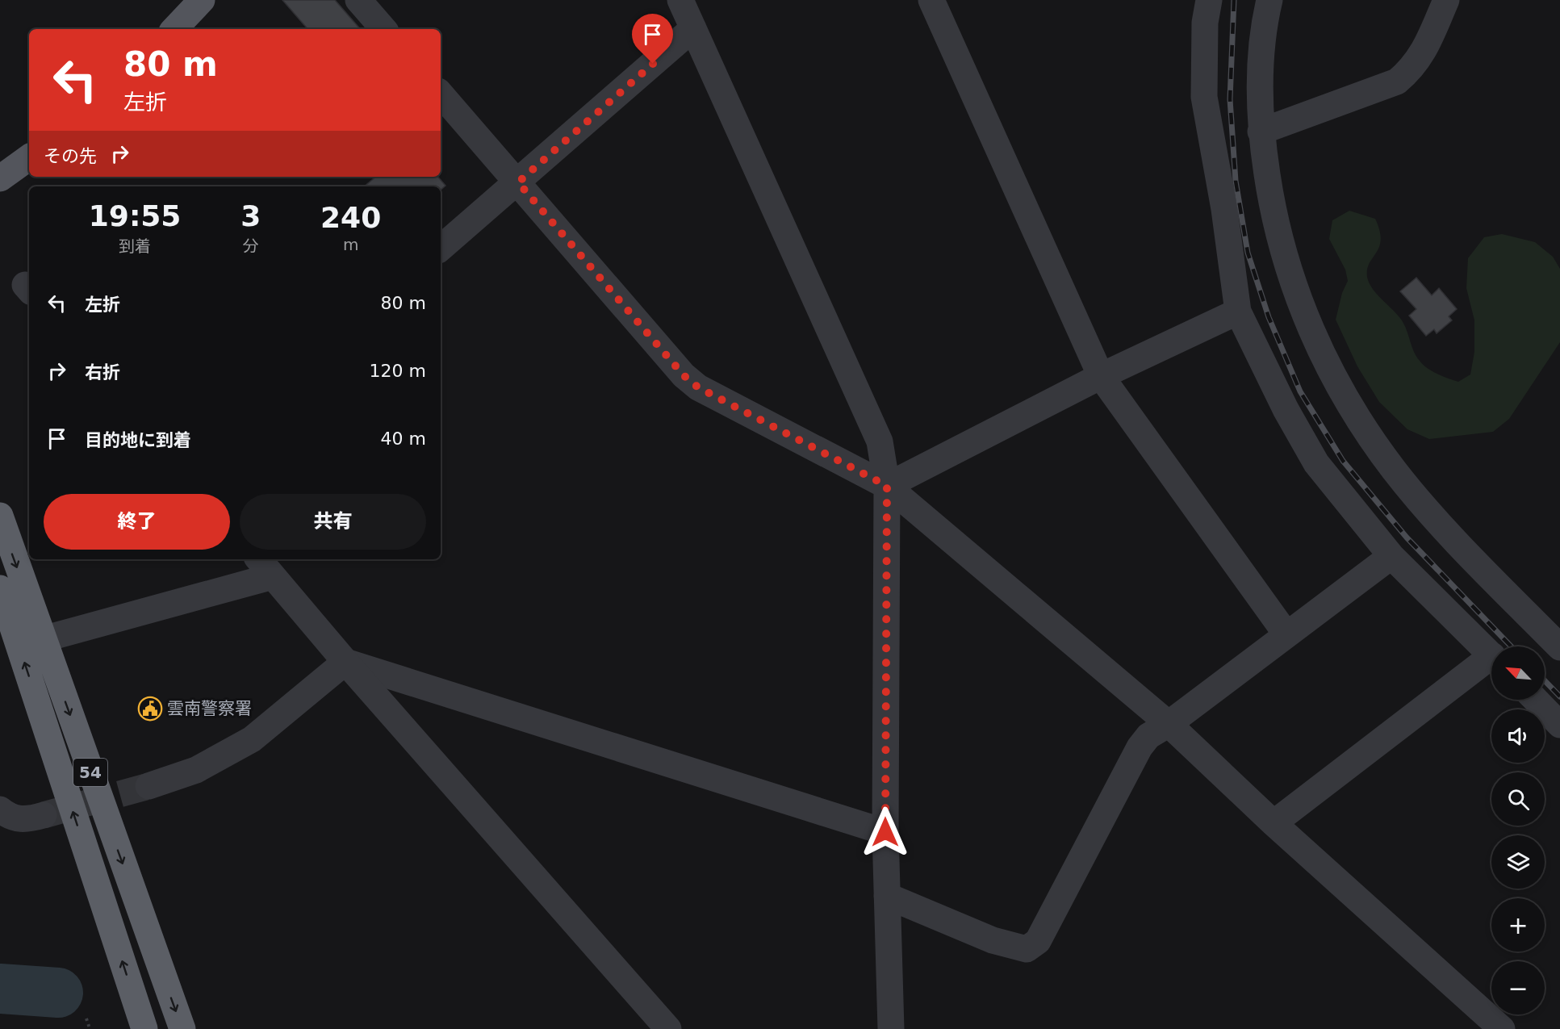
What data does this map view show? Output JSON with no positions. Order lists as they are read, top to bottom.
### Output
{
  "streets": {
    "highway": ["54"]
  },
  "places": {
    "public building": ["雲南警察署"]
  },
  "north": "top left",
  "page": {
    "turn": ["80 m", "左折"],
    "then": "その先",
    "eta": [
      "19:55",
      "到着",
      "3",
      "分",
      "240",
      "m"
    ],
    "list": [
      {
        "name": "左折",
        "value": "80 m"
      },
      {
        "name": "右折",
        "value": "120 m"
      },
      {
        "name": "目的地に到着",
        "value": "40 m"
      }
    ],
    "buttons": ["終了", "共有"],
    "map_buttons": ["+", "−"]
  }
}
